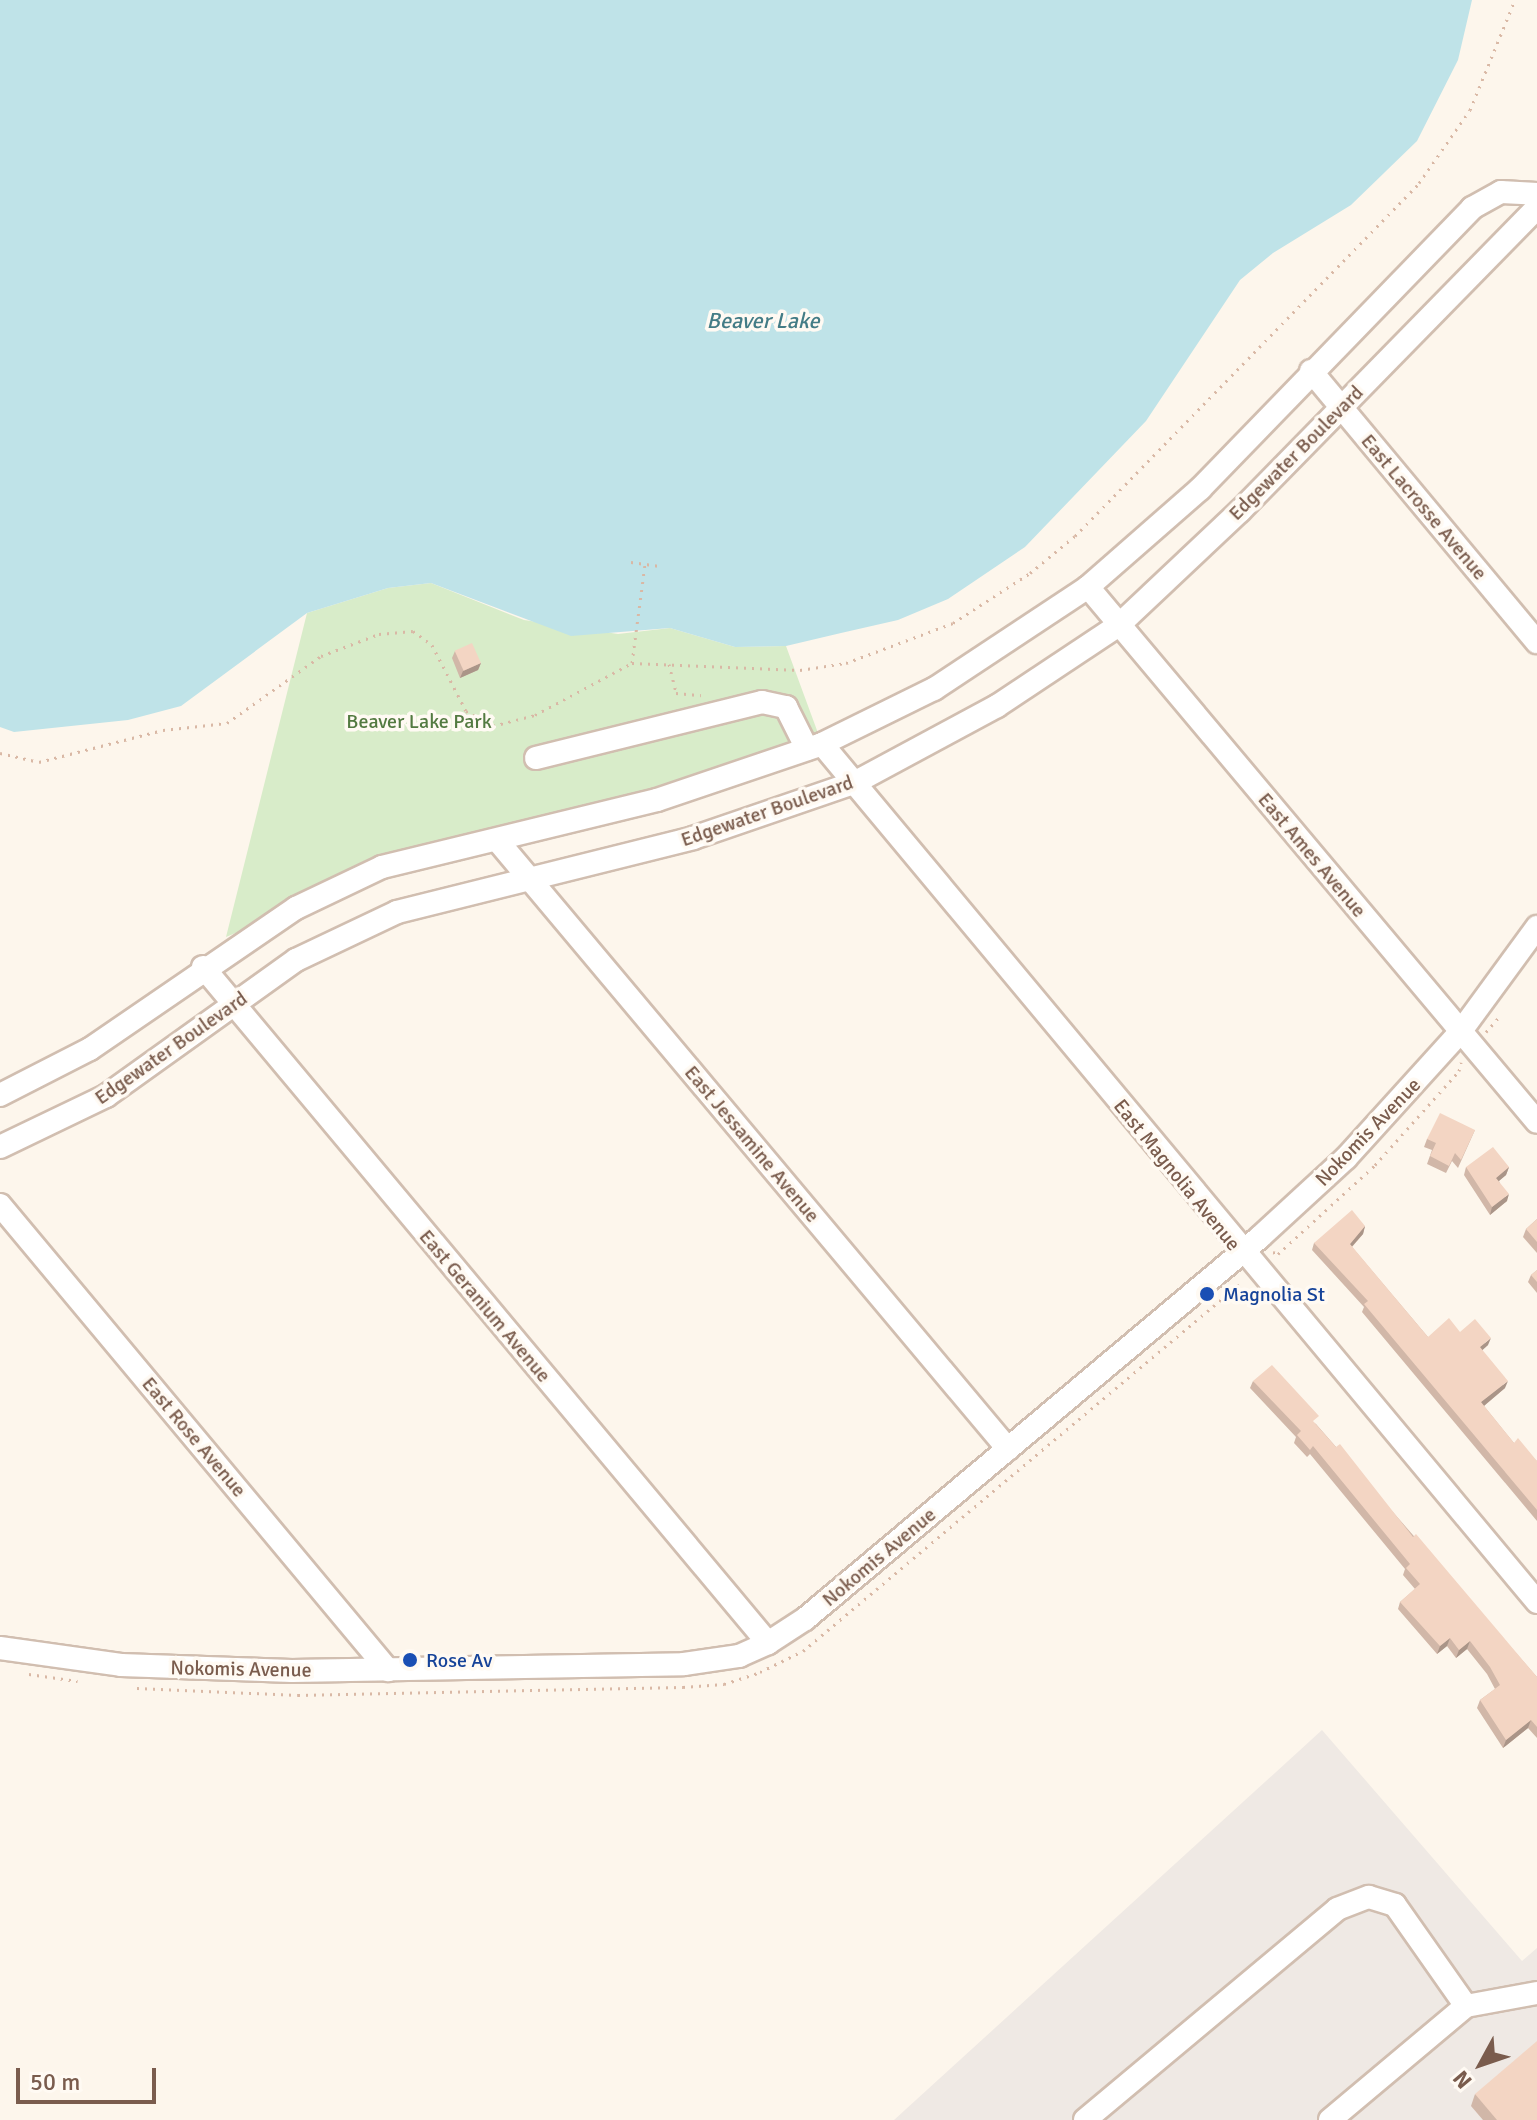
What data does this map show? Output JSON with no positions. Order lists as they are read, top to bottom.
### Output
{
  "streets": {
    "street": [
      "Edgewater Boulevard",
      "East Lacrosse Avenue",
      "East Ames Avenue",
      "Nokomis Avenue",
      "East Jessamine Avenue",
      "East Magnolia Avenue",
      "East Geranium Avenue",
      "East Rose Avenue"
    ]
  },
  "crossings": [
    ["Edgewater Boulevard", "East Lacrosse Avenue"],
    ["Edgewater Boulevard", "East Ames Avenue"],
    ["Edgewater Boulevard", "East Jessamine Avenue"],
    ["Edgewater Boulevard", "East Magnolia Avenue"],
    ["Edgewater Boulevard", "East Geranium Avenue"],
    ["East Ames Avenue", "Nokomis Avenue"],
    ["Nokomis Avenue", "East Jessamine Avenue"],
    ["Nokomis Avenue", "East Magnolia Avenue"],
    ["Nokomis Avenue", "East Geranium Avenue"],
    ["Nokomis Avenue", "East Rose Avenue"]
  ],
  "water": ["Beaver Lake"],
  "parks": ["Beaver Lake Park"],
  "places": ["Magnolia St", "Rose Av"],
  "scale_bar": "50 m",
  "north": "bottom left"
}
